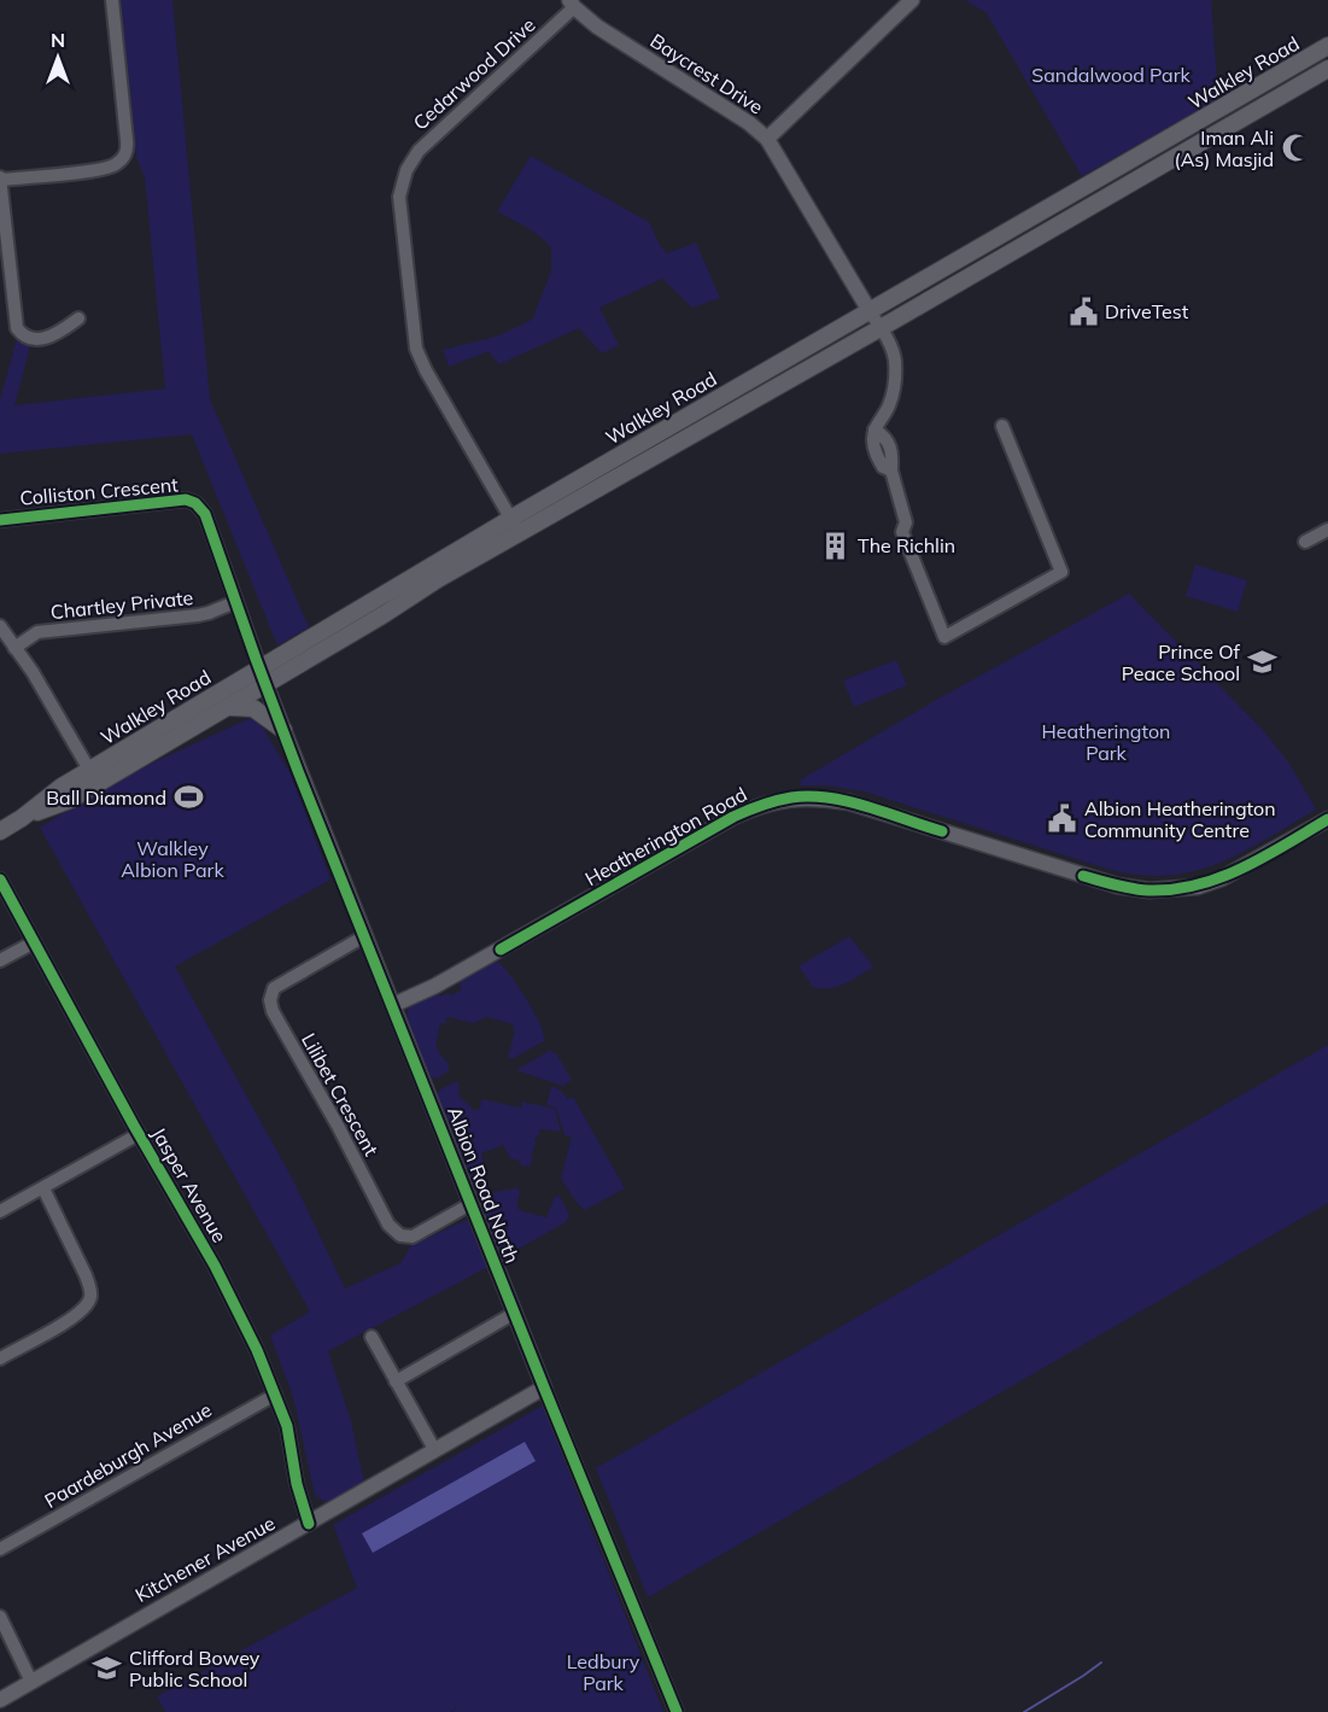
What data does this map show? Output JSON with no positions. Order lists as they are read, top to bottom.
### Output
{
  "streets": {
    "main road": ["Walkley Road"],
    "street": [
      "Cedarwood Drive",
      "Baycrest Drive",
      "Colliston Crescent",
      "Chartley Private",
      "Heatherington Road",
      "Lilibet Crescent",
      "Jasper Avenue",
      "Albion Road North",
      "Paardeburgh Avenue",
      "Kitchener Avenue"
    ]
  },
  "crossings": [
    ["Walkley Road", "Cedarwood Drive"],
    ["Walkley Road", "Baycrest Drive"],
    ["Walkley Road", "Colliston Crescent"],
    ["Walkley Road", "Albion Road North"],
    ["Cedarwood Drive", "Baycrest Drive"],
    ["Colliston Crescent", "Chartley Private"],
    ["Colliston Crescent", "Albion Road North"],
    ["Heatherington Road", "Albion Road North"],
    ["Lilibet Crescent", "Albion Road North"],
    ["Jasper Avenue", "Paardeburgh Avenue"],
    ["Jasper Avenue", "Kitchener Avenue"],
    ["Albion Road North", "Kitchener Avenue"]
  ],
  "parks": [
    "Sandalwood Park",
    "Heatherington Park",
    "Walkley Albion Park",
    "Ledbury Park"
  ],
  "places": {
    "mosque": ["Iman Ali (As) Masjid"],
    "public building": ["DriveTest", "Albion Heatherington Community Centre"],
    "building": ["The Richlin"],
    "school or university": ["Prince Of Peace School", "Clifford Bowey Public School"],
    "sports": ["Ball Diamond"]
  },
  "north": "top"
}
